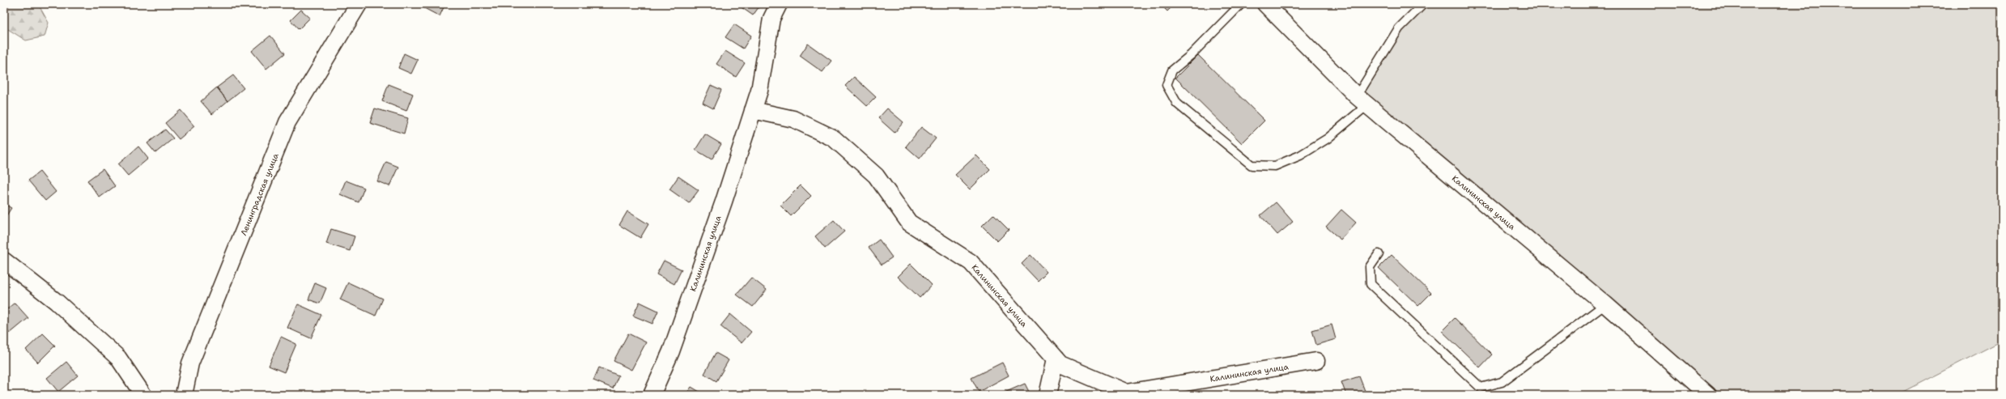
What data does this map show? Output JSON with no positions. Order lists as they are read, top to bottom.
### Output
{
  "streets": {
    "street": ["Ленинградская улица", "Калининская улица"]
  }
}
